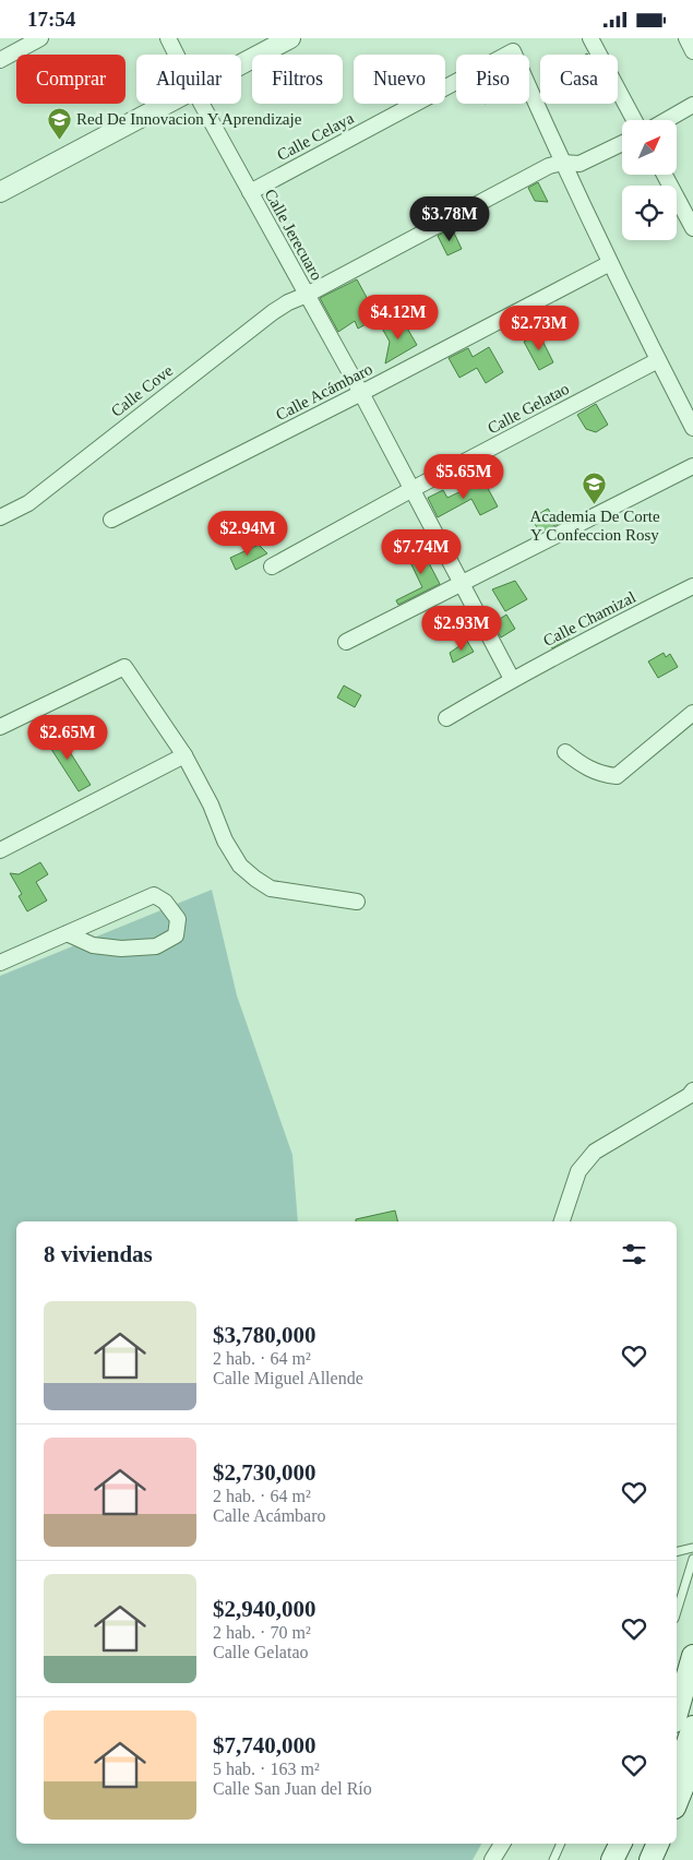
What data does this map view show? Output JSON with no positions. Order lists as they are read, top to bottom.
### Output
{
  "streets": {
    "street": [
      "Calle Celaya",
      "Calle Jerecuaro",
      "Calle Cove",
      "Calle Acámbaro",
      "Calle Gelatao",
      "Calle Chamizal"
    ]
  },
  "crossings": [
    ["Calle Celaya", "Calle Jerecuaro"],
    ["Calle Celaya", "Calle Cove"],
    ["Calle Jerecuaro", "Calle Cove"],
    ["Calle Jerecuaro", "Calle Acámbaro"],
    ["Calle Jerecuaro", "Calle Gelatao"],
    ["Calle Jerecuaro", "Calle Chamizal"]
  ],
  "places": {
    "school or university": ["Red De Innovacion Y Aprendizaje", "Academia De Corte Y Confeccion Rosy"]
  },
  "north": "top right",
  "page": {
    "status": "17:54",
    "chip": [
      "Comprar",
      "Alquilar",
      "Filtros",
      "Nuevo",
      "Piso",
      "Casa"
    ],
    "price": [
      "$3.78M",
      "$4.12M",
      "$2.73M",
      "$5.65M",
      "$2.94M",
      "$7.74M",
      "$2.93M",
      "$2.65M"
    ],
    "heading": "8 viviendas",
    "list": [
      {
        "name": "$3,780,000",
        "note": "2 hab. · 64 m² · Calle Miguel Allende"
      },
      {
        "name": "$2,730,000",
        "note": "2 hab. · 64 m² · Calle Acámbaro"
      },
      {
        "name": "$2,940,000",
        "note": "2 hab. · 70 m² · Calle Gelatao"
      },
      {
        "name": "$7,740,000",
        "note": "5 hab. · 163 m² · Calle San Juan del Río"
      }
    ]
  }
}
